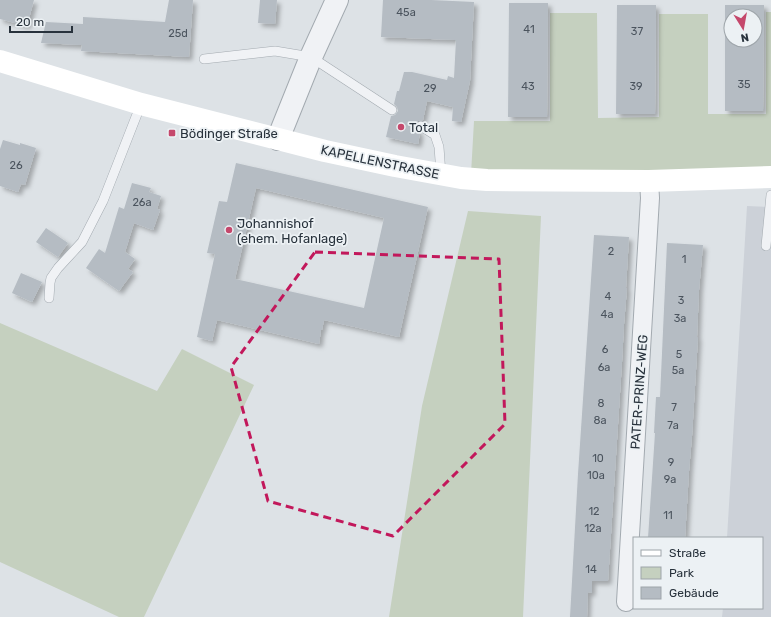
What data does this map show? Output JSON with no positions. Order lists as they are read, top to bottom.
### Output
{
  "streets": {
    "main road": ["KAPELLENSTRASSE"],
    "street": ["PATER-PRINZ-WEG"]
  },
  "crossings": [
    ["KAPELLENSTRASSE", "PATER-PRINZ-WEG"]
  ],
  "places": {
    "other": ["Total", "Johannishof (ehem. Hofanlage)"],
    "transit": ["Bödinger Straße"]
  },
  "house_numbers": [
    "45a",
    "41",
    "37",
    "25d",
    "35",
    "43",
    "39",
    "29",
    "26",
    "26a",
    "2",
    "1",
    "4",
    "3",
    "4a",
    "3a",
    "6",
    "5",
    "6a",
    "5a",
    "8",
    "7",
    "8a",
    "7a",
    "10",
    "9",
    "10a",
    "9a",
    "12",
    "11",
    "12a",
    "14"
  ],
  "legend": ["Straße", "Park", "Gebäude"],
  "scale_bar": "20 m",
  "north": "bottom"
}
